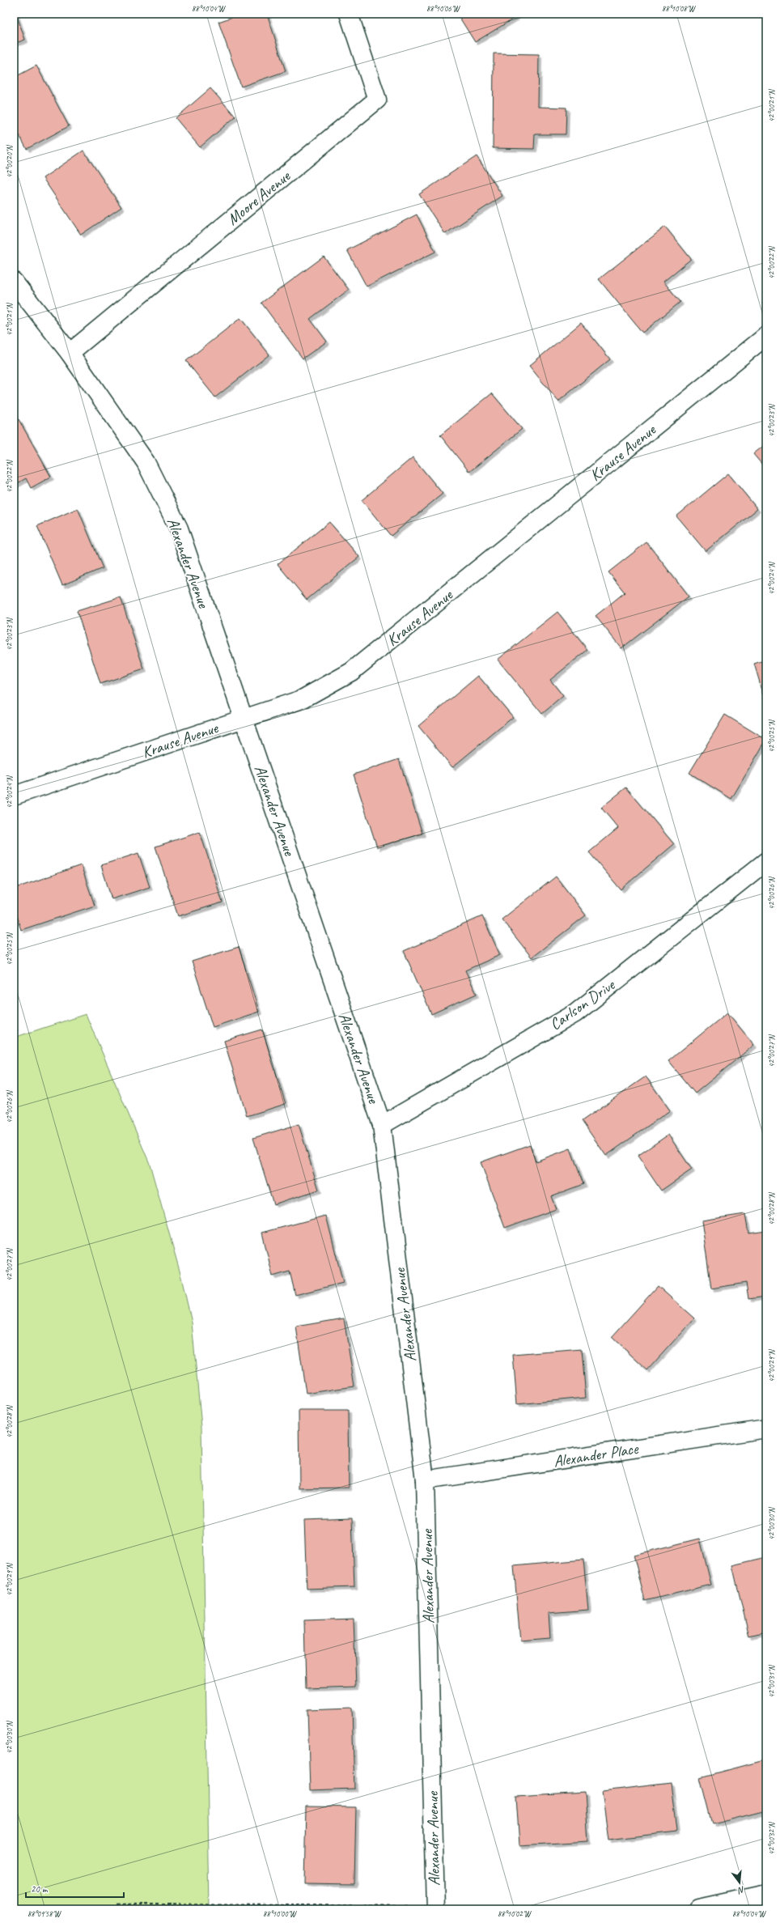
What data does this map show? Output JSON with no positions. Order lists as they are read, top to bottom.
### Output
{
  "streets": {
    "street": [
      "Moore Avenue",
      "Krause Avenue",
      "Alexander Avenue",
      "Carlson Drive",
      "Alexander Place"
    ]
  },
  "crossings": [
    ["Moore Avenue", "Alexander Avenue"],
    ["Krause Avenue", "Alexander Avenue"],
    ["Alexander Avenue", "Carlson Drive"],
    ["Alexander Avenue", "Alexander Place"]
  ],
  "scale_bar": "20 m",
  "north": "bottom",
  "coordinates": [
    "88°10'04\"W",
    "88°10'06\"W",
    "88°10'08\"W",
    "42°00'21\"N",
    "42°00'20\"N",
    "42°00'22\"N",
    "42°00'23\"N",
    "42°00'24\"N",
    "42°00'25\"N",
    "42°00'26\"N",
    "42°00'27\"N",
    "42°00'28\"N",
    "42°00'29\"N",
    "42°00'30\"N",
    "42°00'31\"N",
    "42°00'32\"N",
    "88°09'58\"W",
    "88°10'00\"W",
    "88°10'02\"W"
  ]
}
